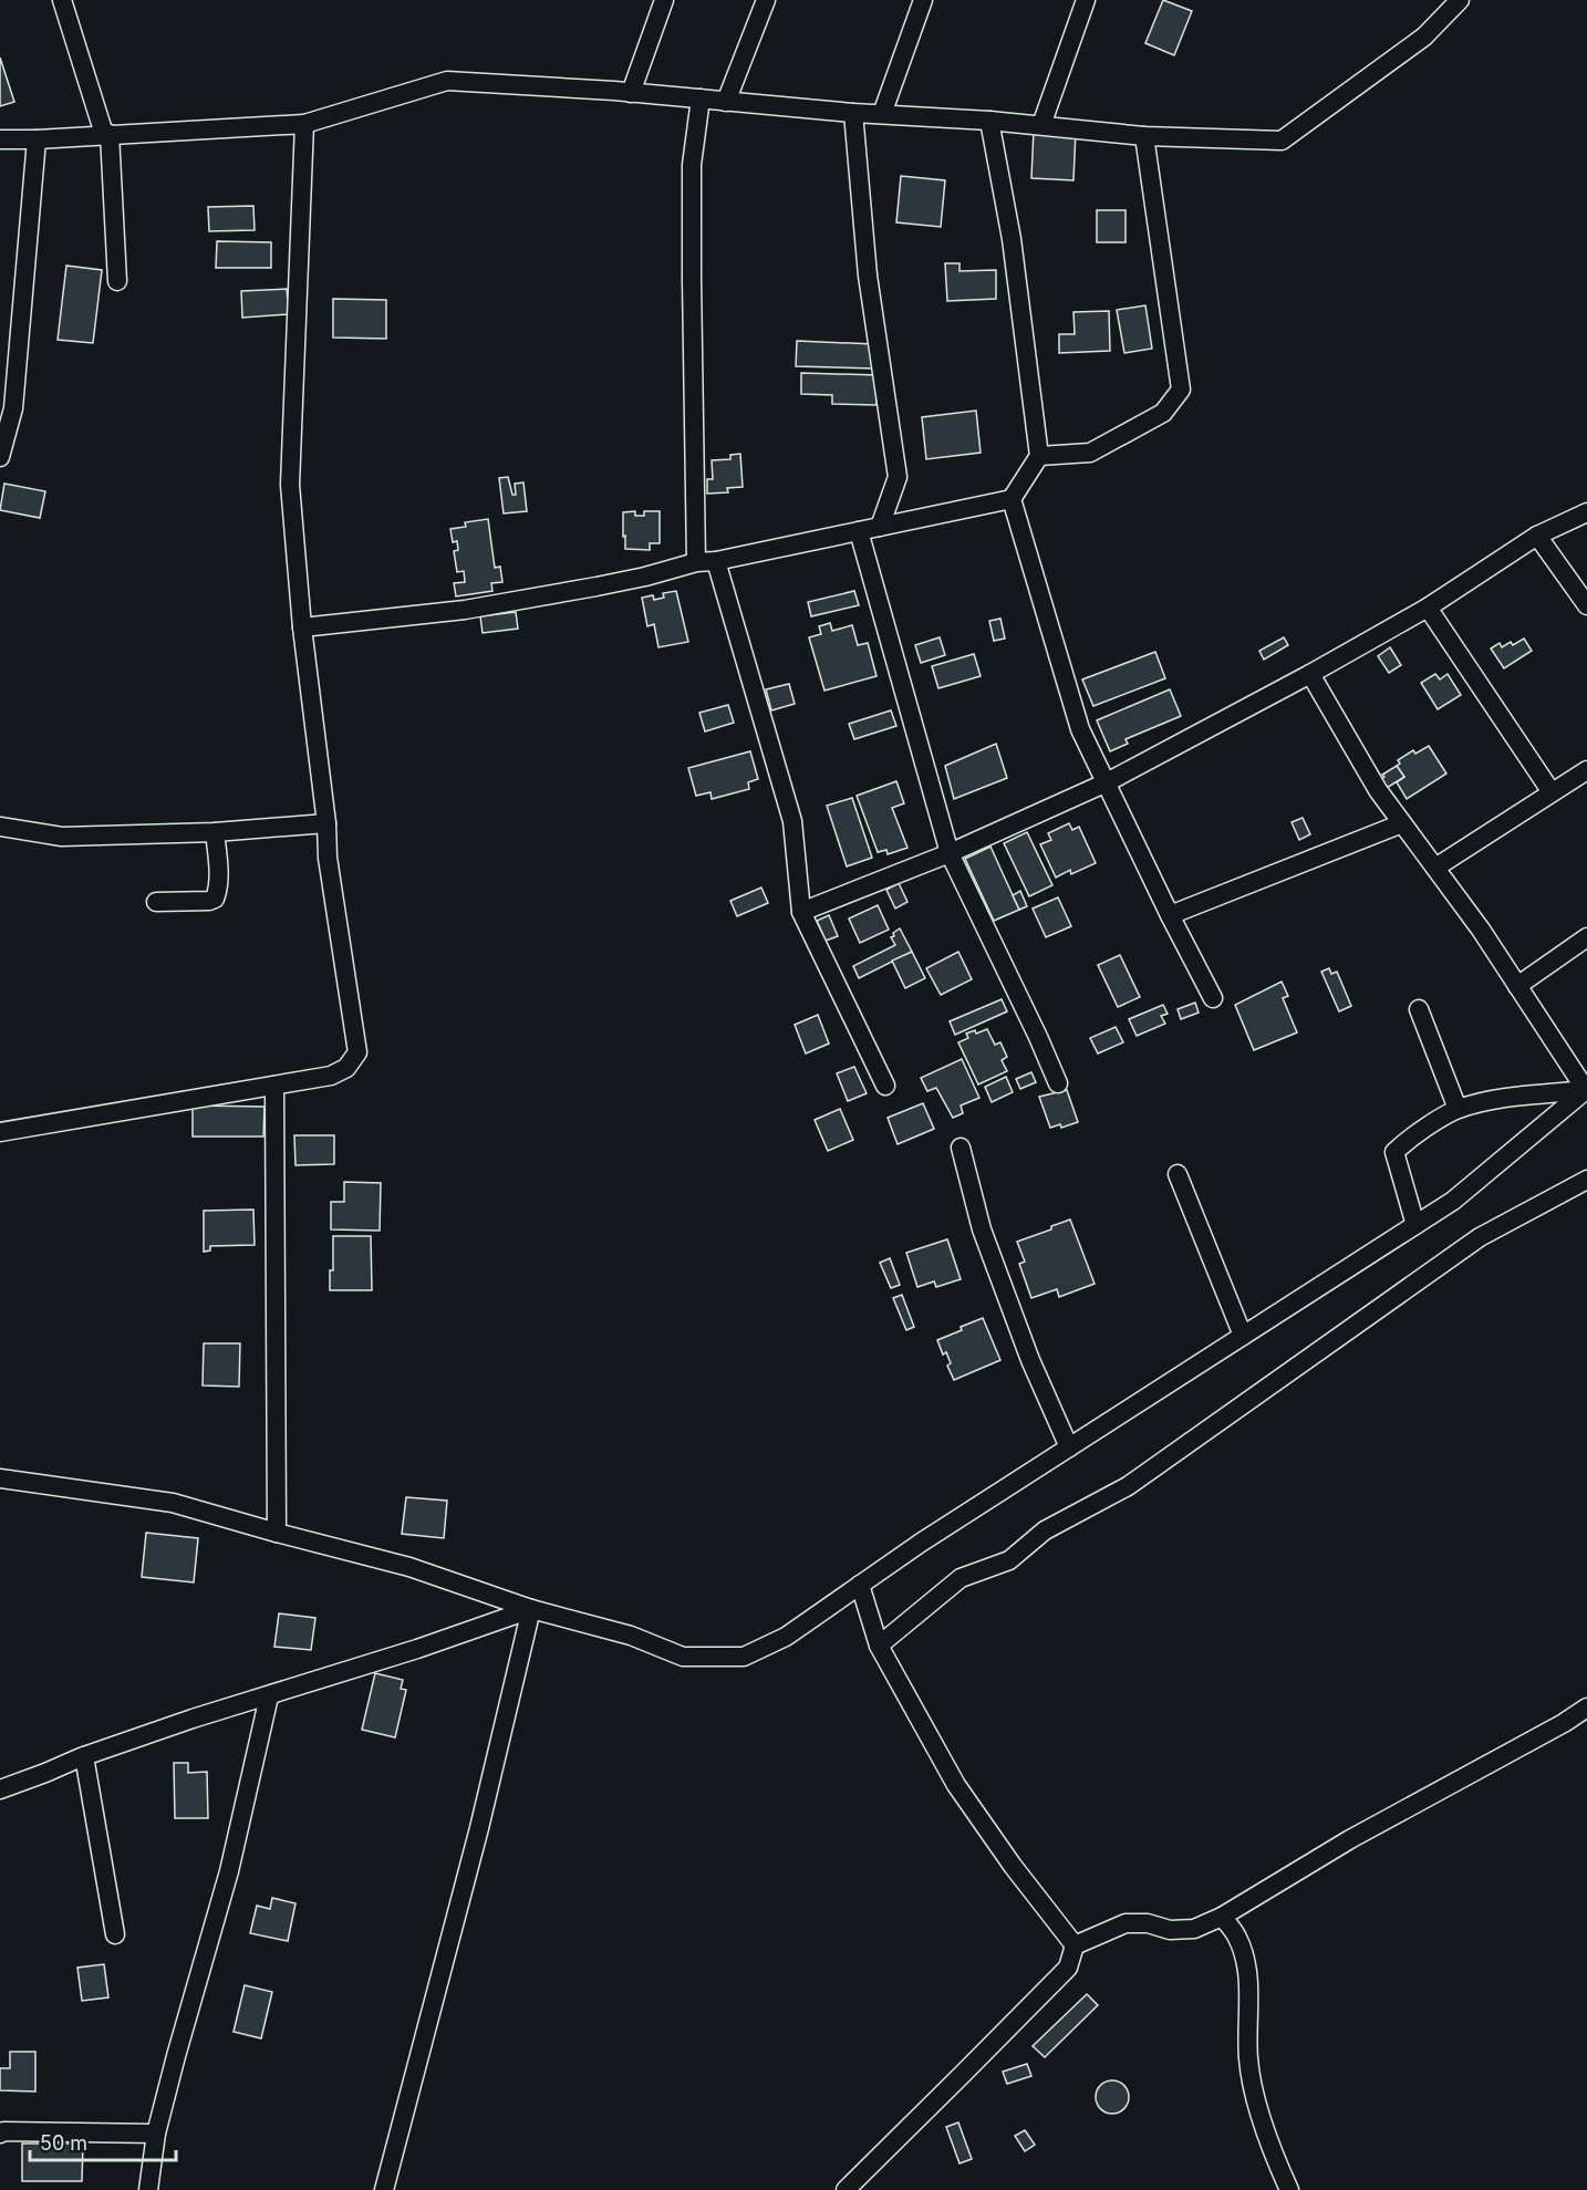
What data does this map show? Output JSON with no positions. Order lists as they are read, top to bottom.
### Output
{
  "scale_bar": "50 m"
}
